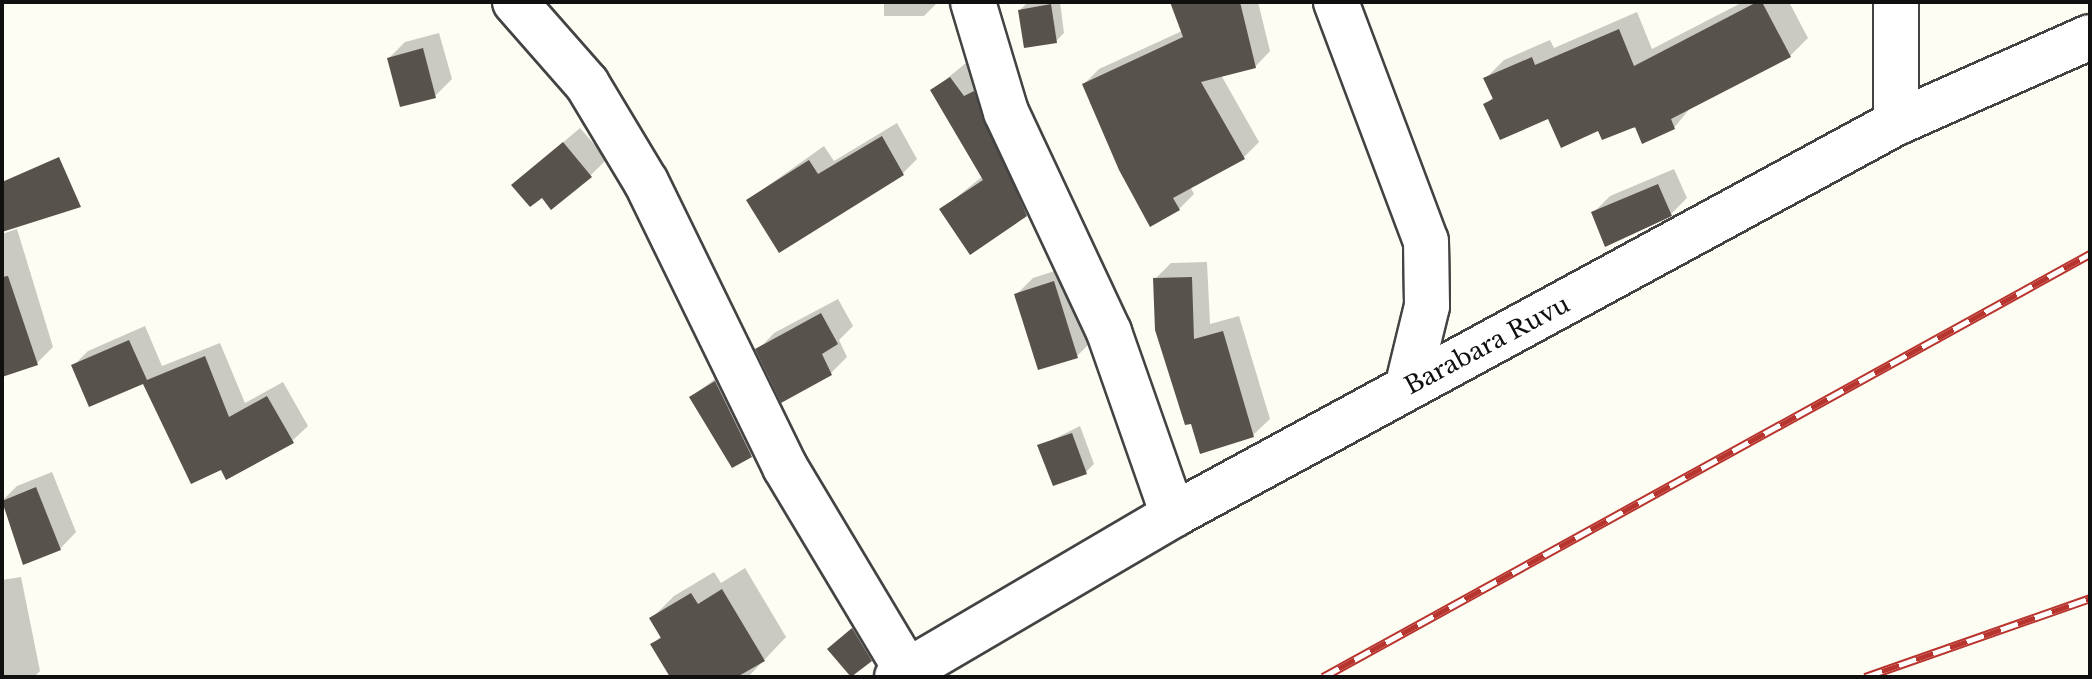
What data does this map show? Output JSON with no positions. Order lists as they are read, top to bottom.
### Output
{
  "streets": {
    "street": ["Barabara Ruvu"]
  }
}
